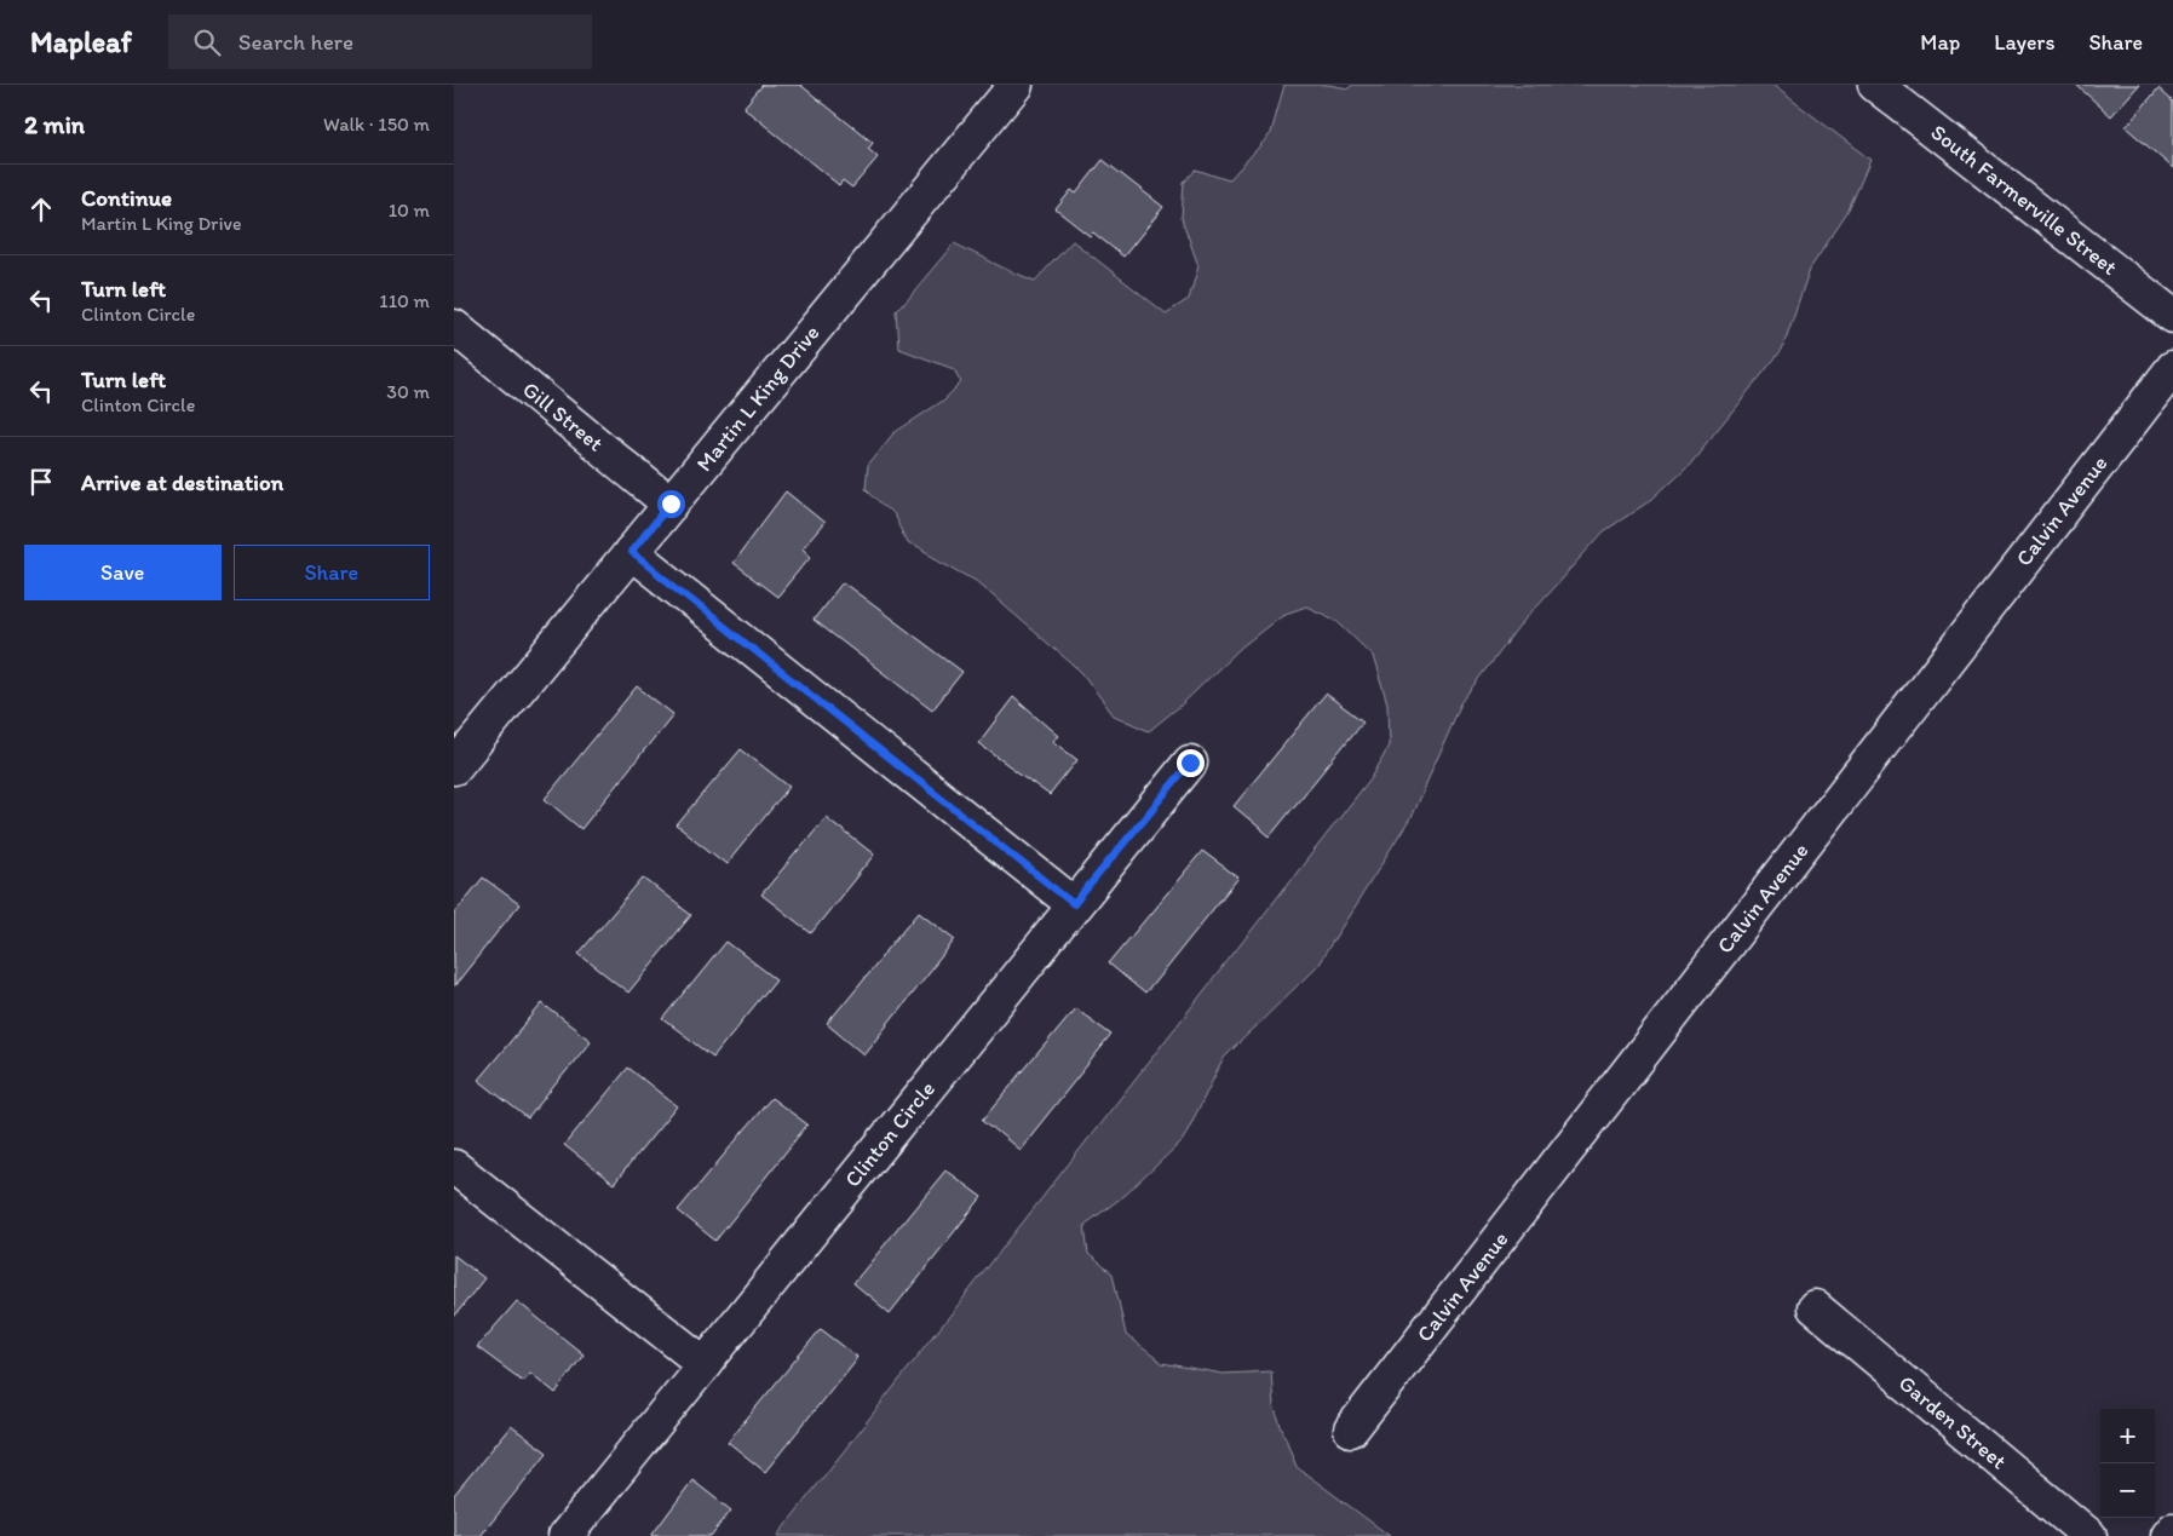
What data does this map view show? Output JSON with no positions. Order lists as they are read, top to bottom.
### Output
{
  "streets": {
    "street": [
      "South Farmerville Street",
      "Martin L King Drive",
      "Gill Street",
      "Calvin Avenue",
      "Clinton Circle",
      "Garden Street"
    ]
  },
  "crossings": [
    ["Martin L King Drive", "Gill Street"]
  ],
  "page": {
    "header": "Mapleaf",
    "search": "Search here",
    "nav": ["Map", "Layers", "Share"],
    "heading": ["2 min", "Walk · 150 m"],
    "list": [
      ["Continue", "Martin L King Drive", "10 m"],
      ["Turn left", "Clinton Circle", "110 m"],
      ["Turn left", "Clinton Circle", "30 m"],
      "Arrive at destination"
    ],
    "buttons": ["Save", "Share"],
    "map_buttons": ["+", "−"]
  }
}
